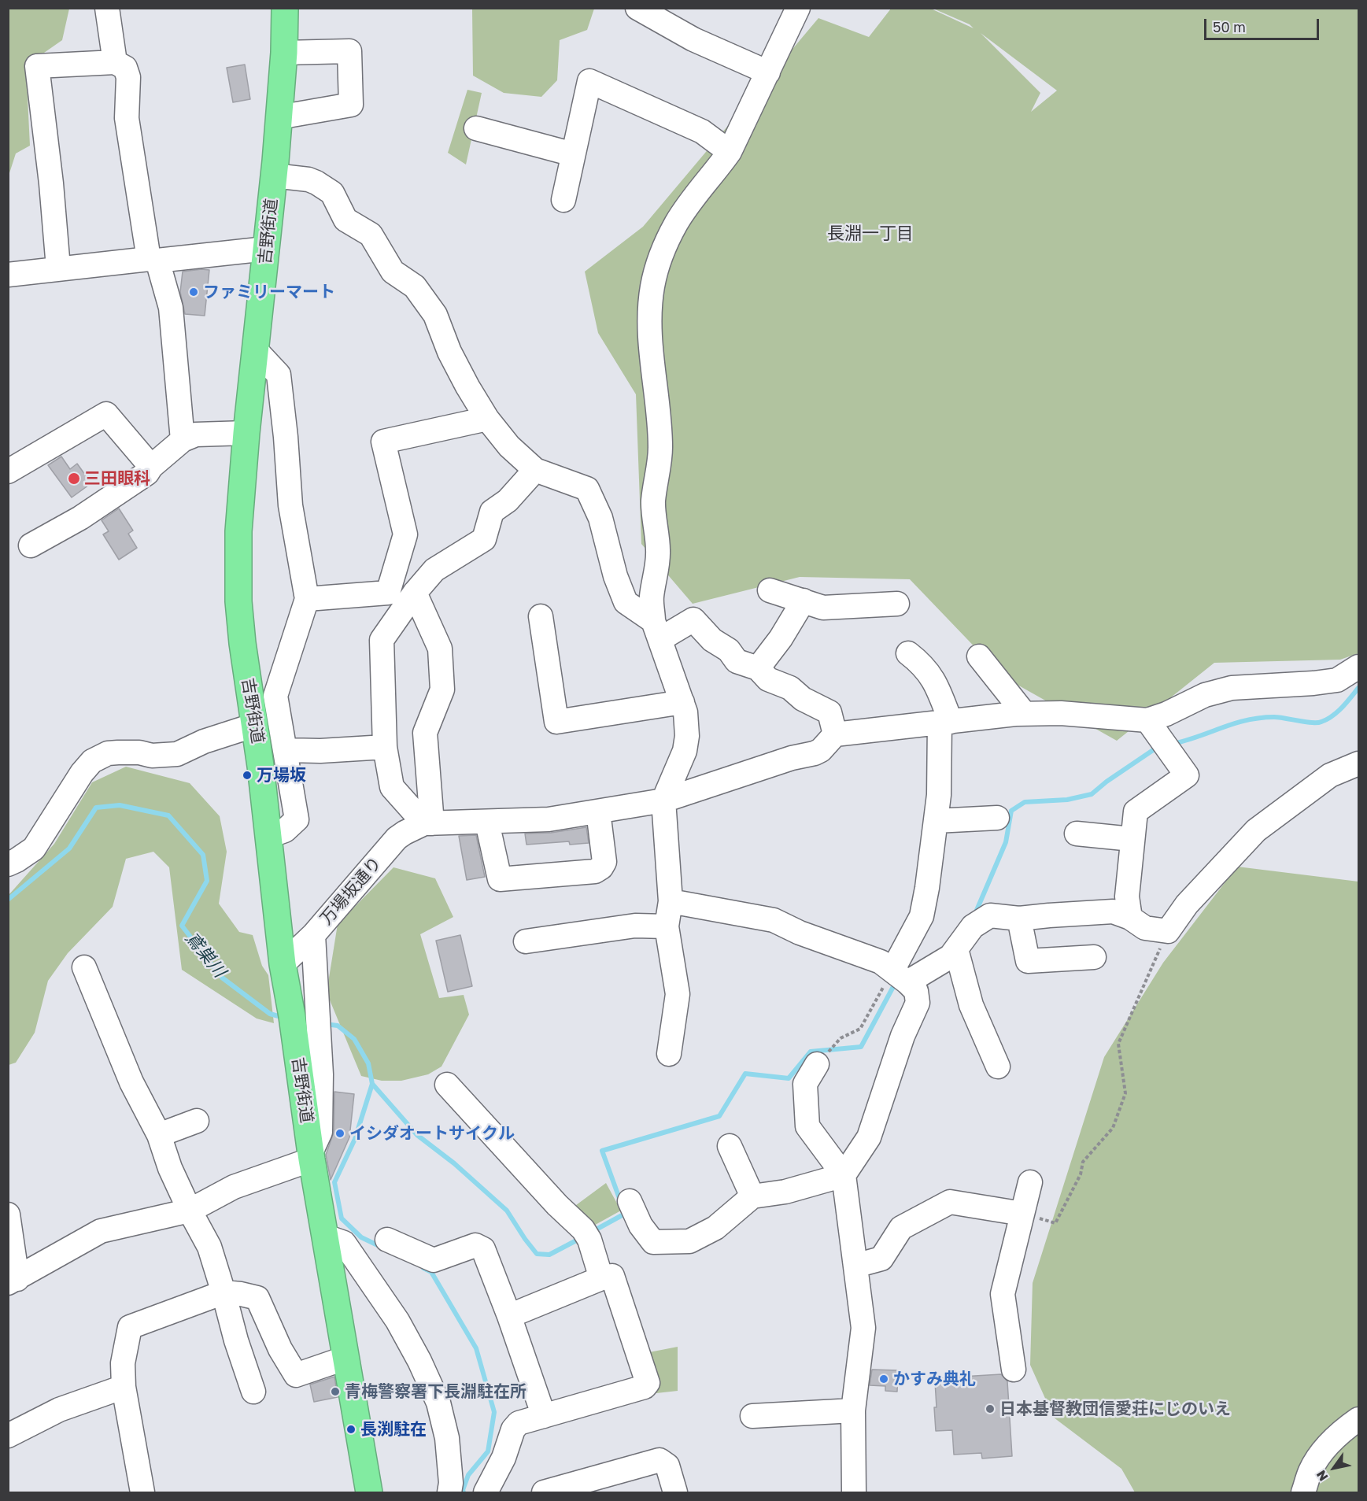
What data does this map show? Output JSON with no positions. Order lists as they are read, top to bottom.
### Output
{
  "streets": {
    "highway": ["吉野街道"],
    "street": ["万場坂通り"]
  },
  "crossings": [
    ["吉野街道", "万場坂通り"]
  ],
  "districts": ["長淵一丁目"],
  "water": ["鳶巣川"],
  "places": [
    "ファミリーマート",
    "三田眼科",
    "万場坂",
    "イシダオートサイクル",
    "かすみ典礼",
    "青梅警察署下長淵駐在所",
    "日本基督教団信愛荘にじのいえ",
    "長渕駐在"
  ],
  "scale_bar": "50 m",
  "north": "bottom left"
}
